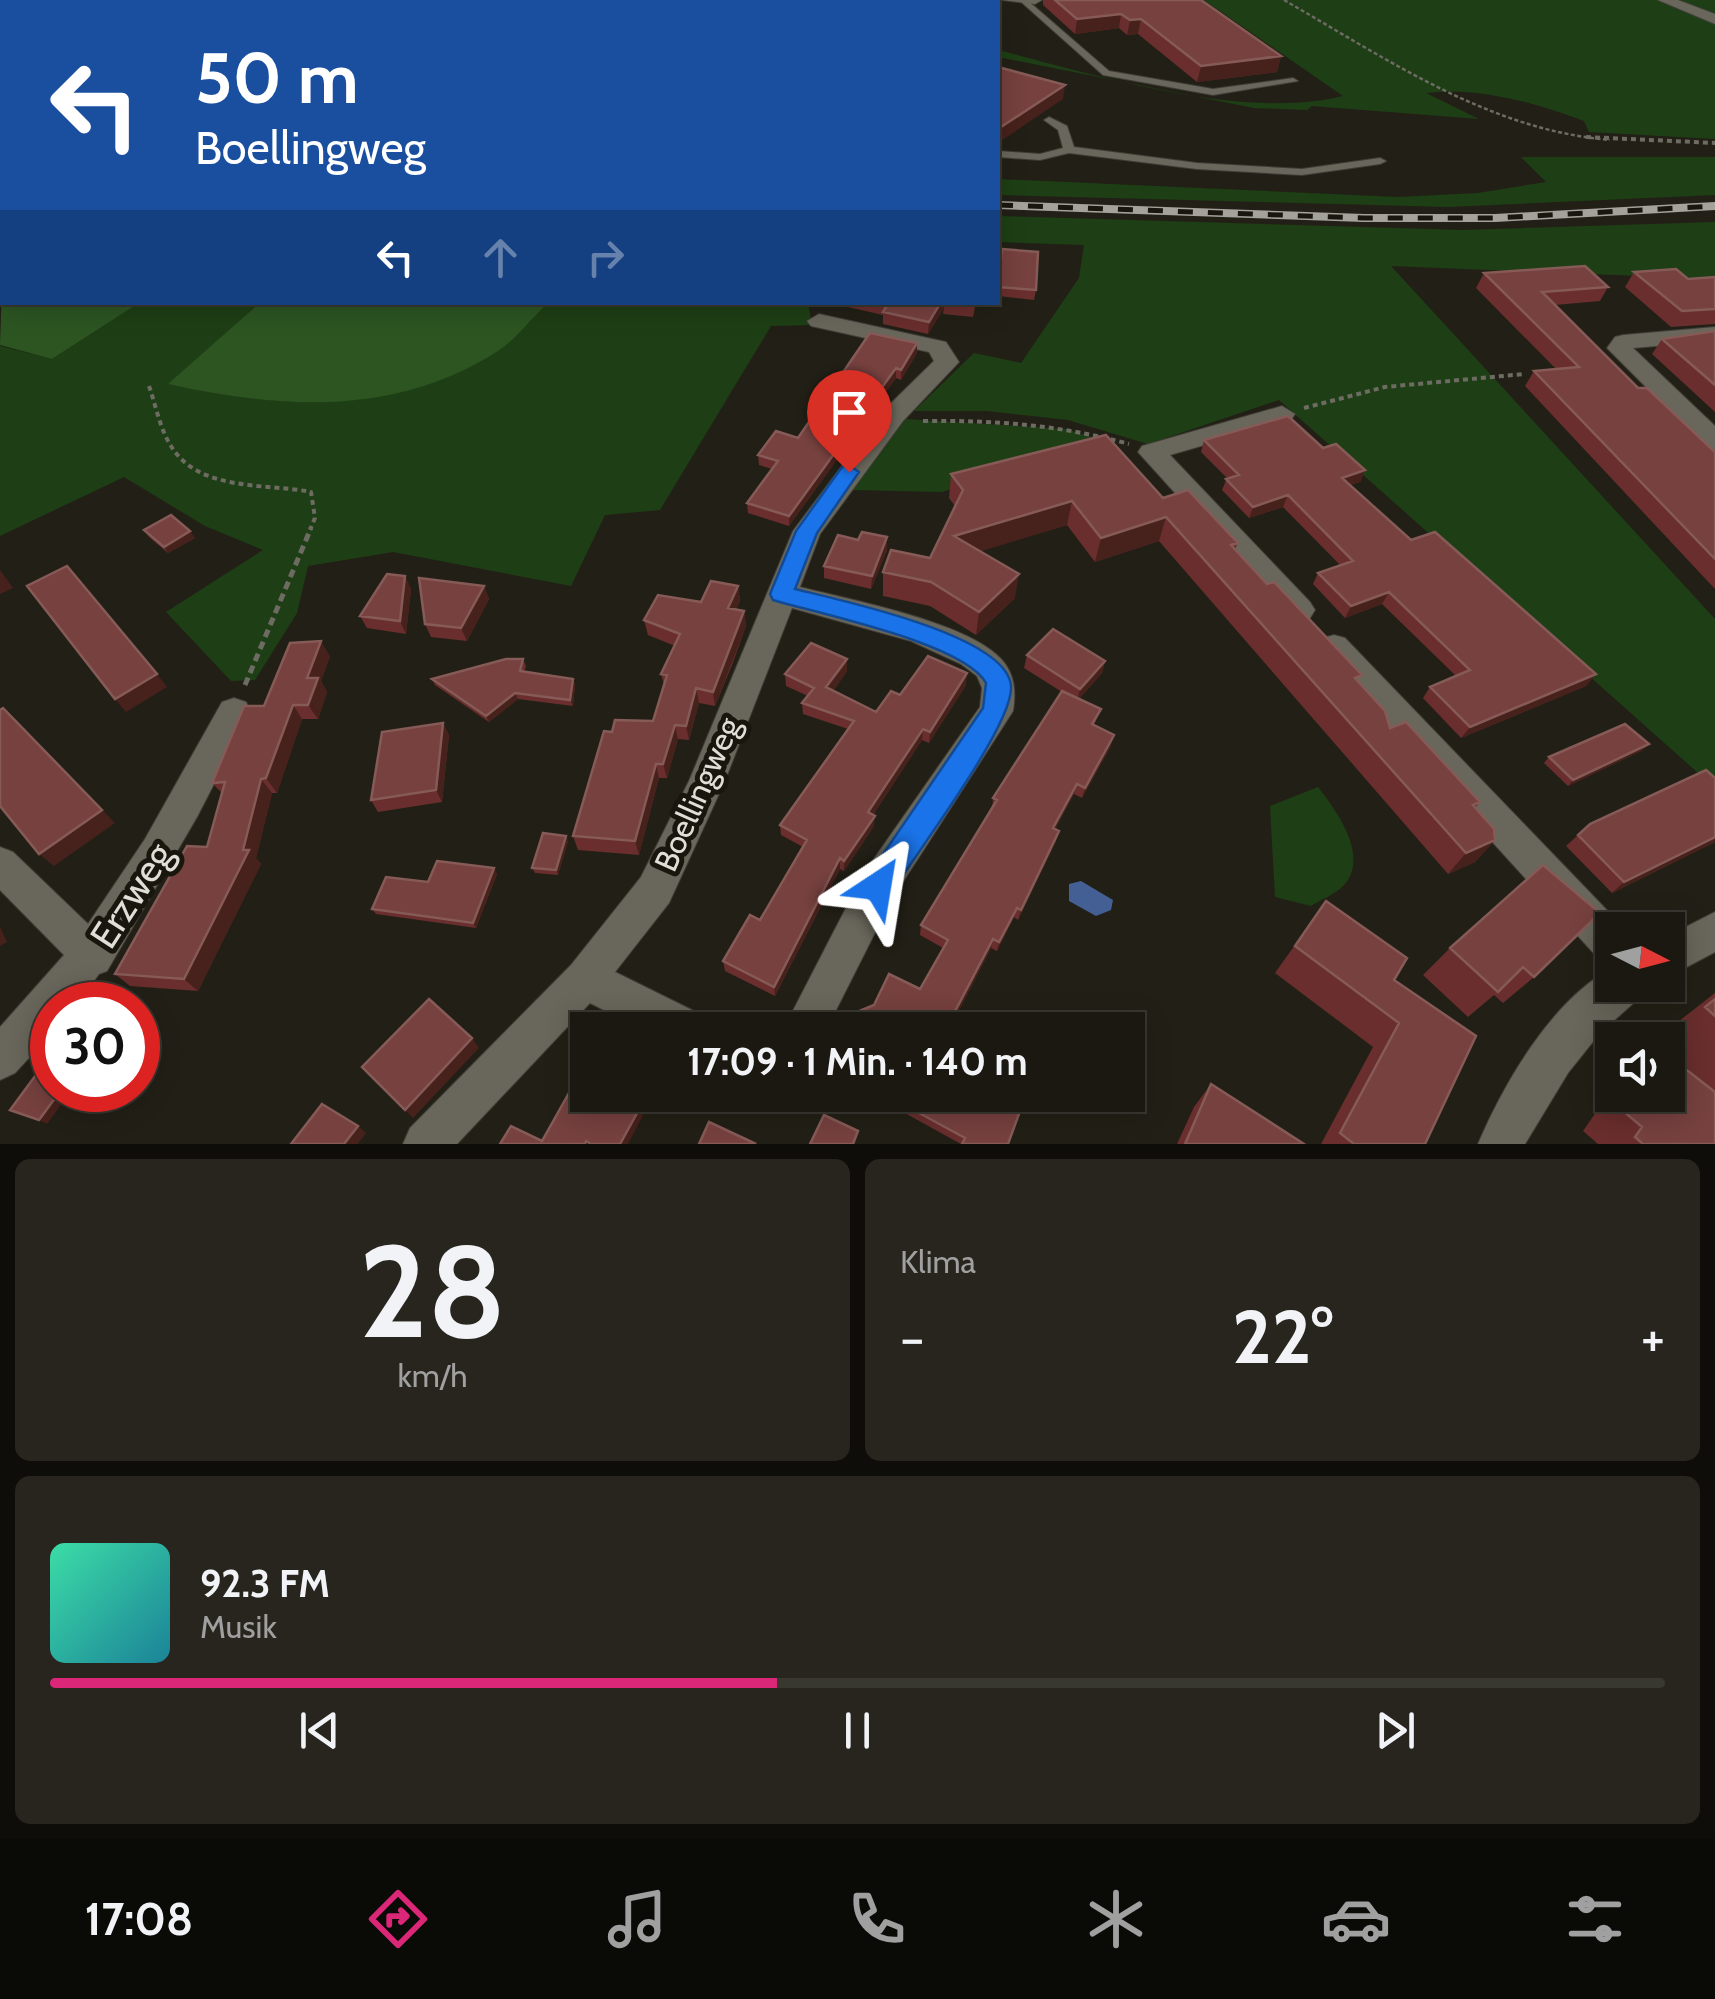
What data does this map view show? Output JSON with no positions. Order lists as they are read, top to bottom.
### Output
{
  "streets": {
    "street": ["Boellingweg", "Erzweg"]
  },
  "north": "right",
  "page": {
    "turn": ["50 m", "Boellingweg"],
    "limit": "30",
    "trip": "17:09 · 1 Min. · 140 m",
    "tile": [
      ["28", "km/h"],
      "Klima"
    ],
    "heat": ["−", "22°", "+"],
    "song": ["92.3 FM", "Musik"],
    "tabs": "17:08"
  }
}
